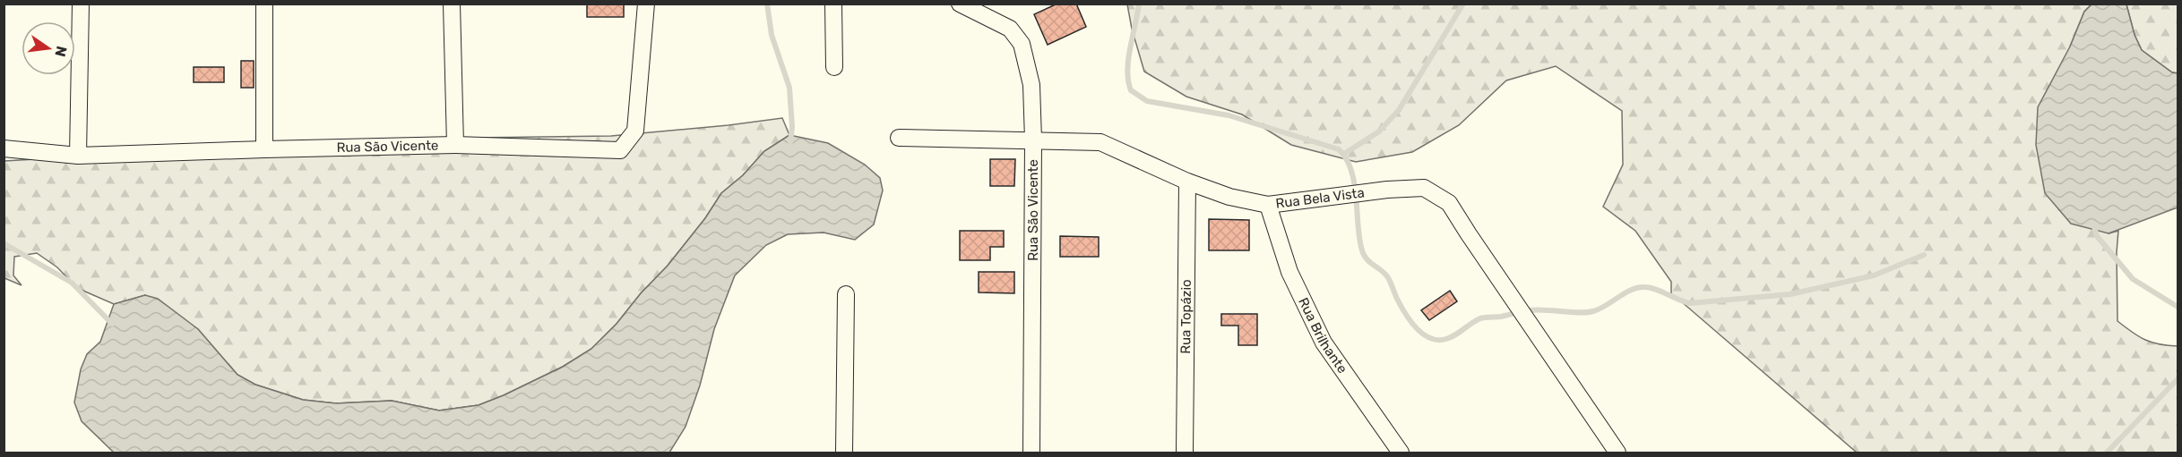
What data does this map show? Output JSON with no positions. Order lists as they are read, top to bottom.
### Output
{
  "streets": {
    "street": [
      "Rua São Vicente",
      "Rua Bela Vista",
      "Rua Topázio",
      "Rua Brilhante"
    ]
  },
  "crossings": [
    ["Rua São Vicente", "Rua Bela Vista"],
    ["Rua Bela Vista", "Rua Topázio"],
    ["Rua Bela Vista", "Rua Brilhante"]
  ],
  "north": "right"
}
